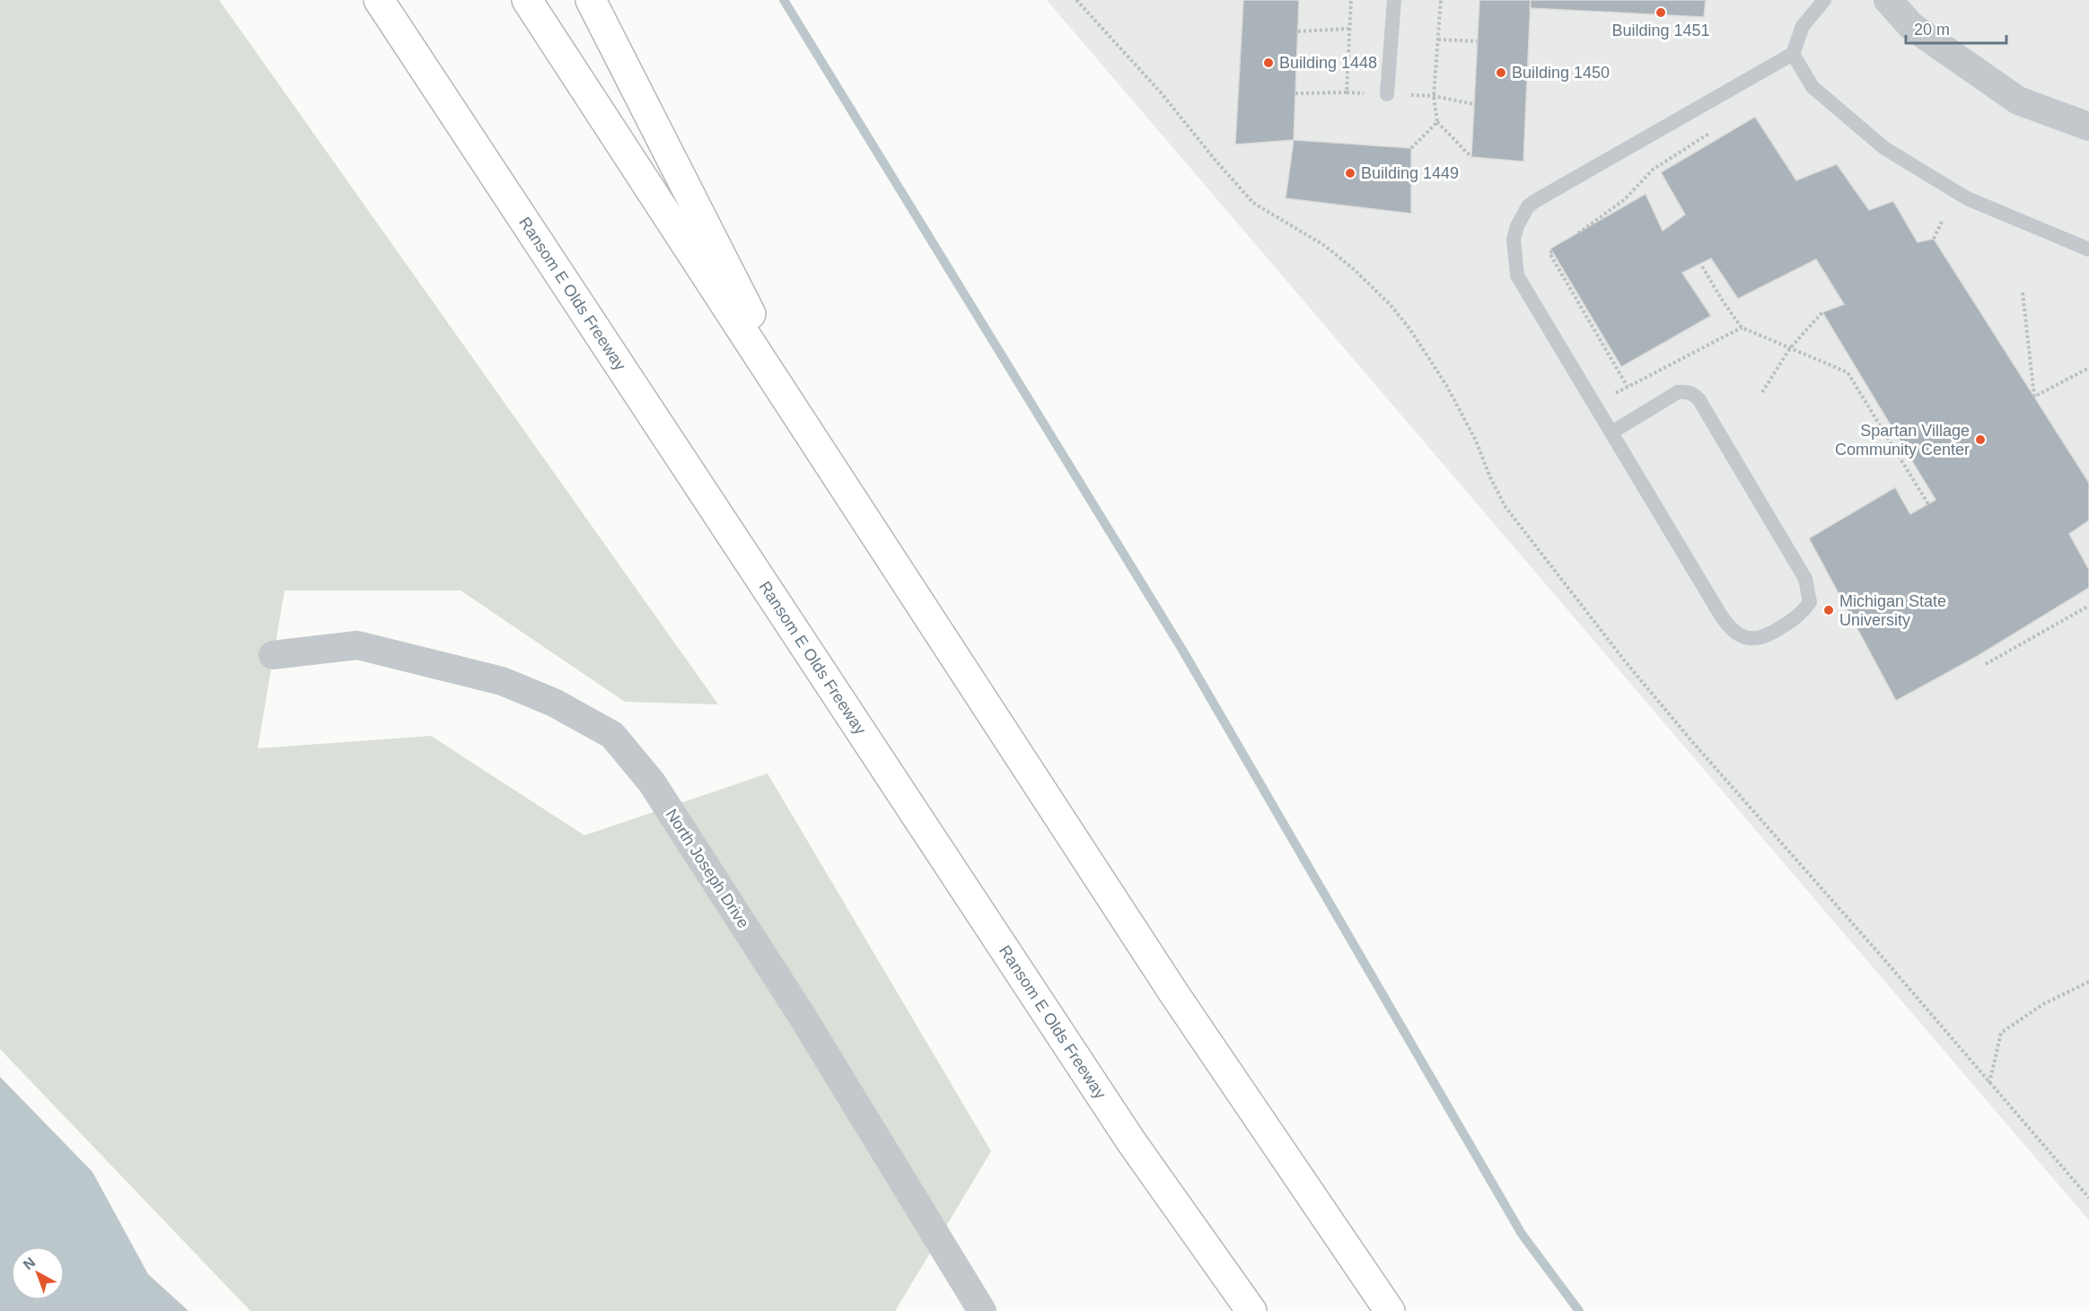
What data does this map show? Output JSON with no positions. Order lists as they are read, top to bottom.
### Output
{
  "streets": {
    "highway": ["Ransom E Olds Freeway"],
    "street": ["North Joseph Drive"]
  },
  "places": [
    "Building 1451",
    "Building 1448",
    "Building 1450",
    "Building 1449",
    "Spartan Village Community Center",
    "Michigan State University"
  ],
  "scale_bar": "20 m",
  "north": "top left"
}
